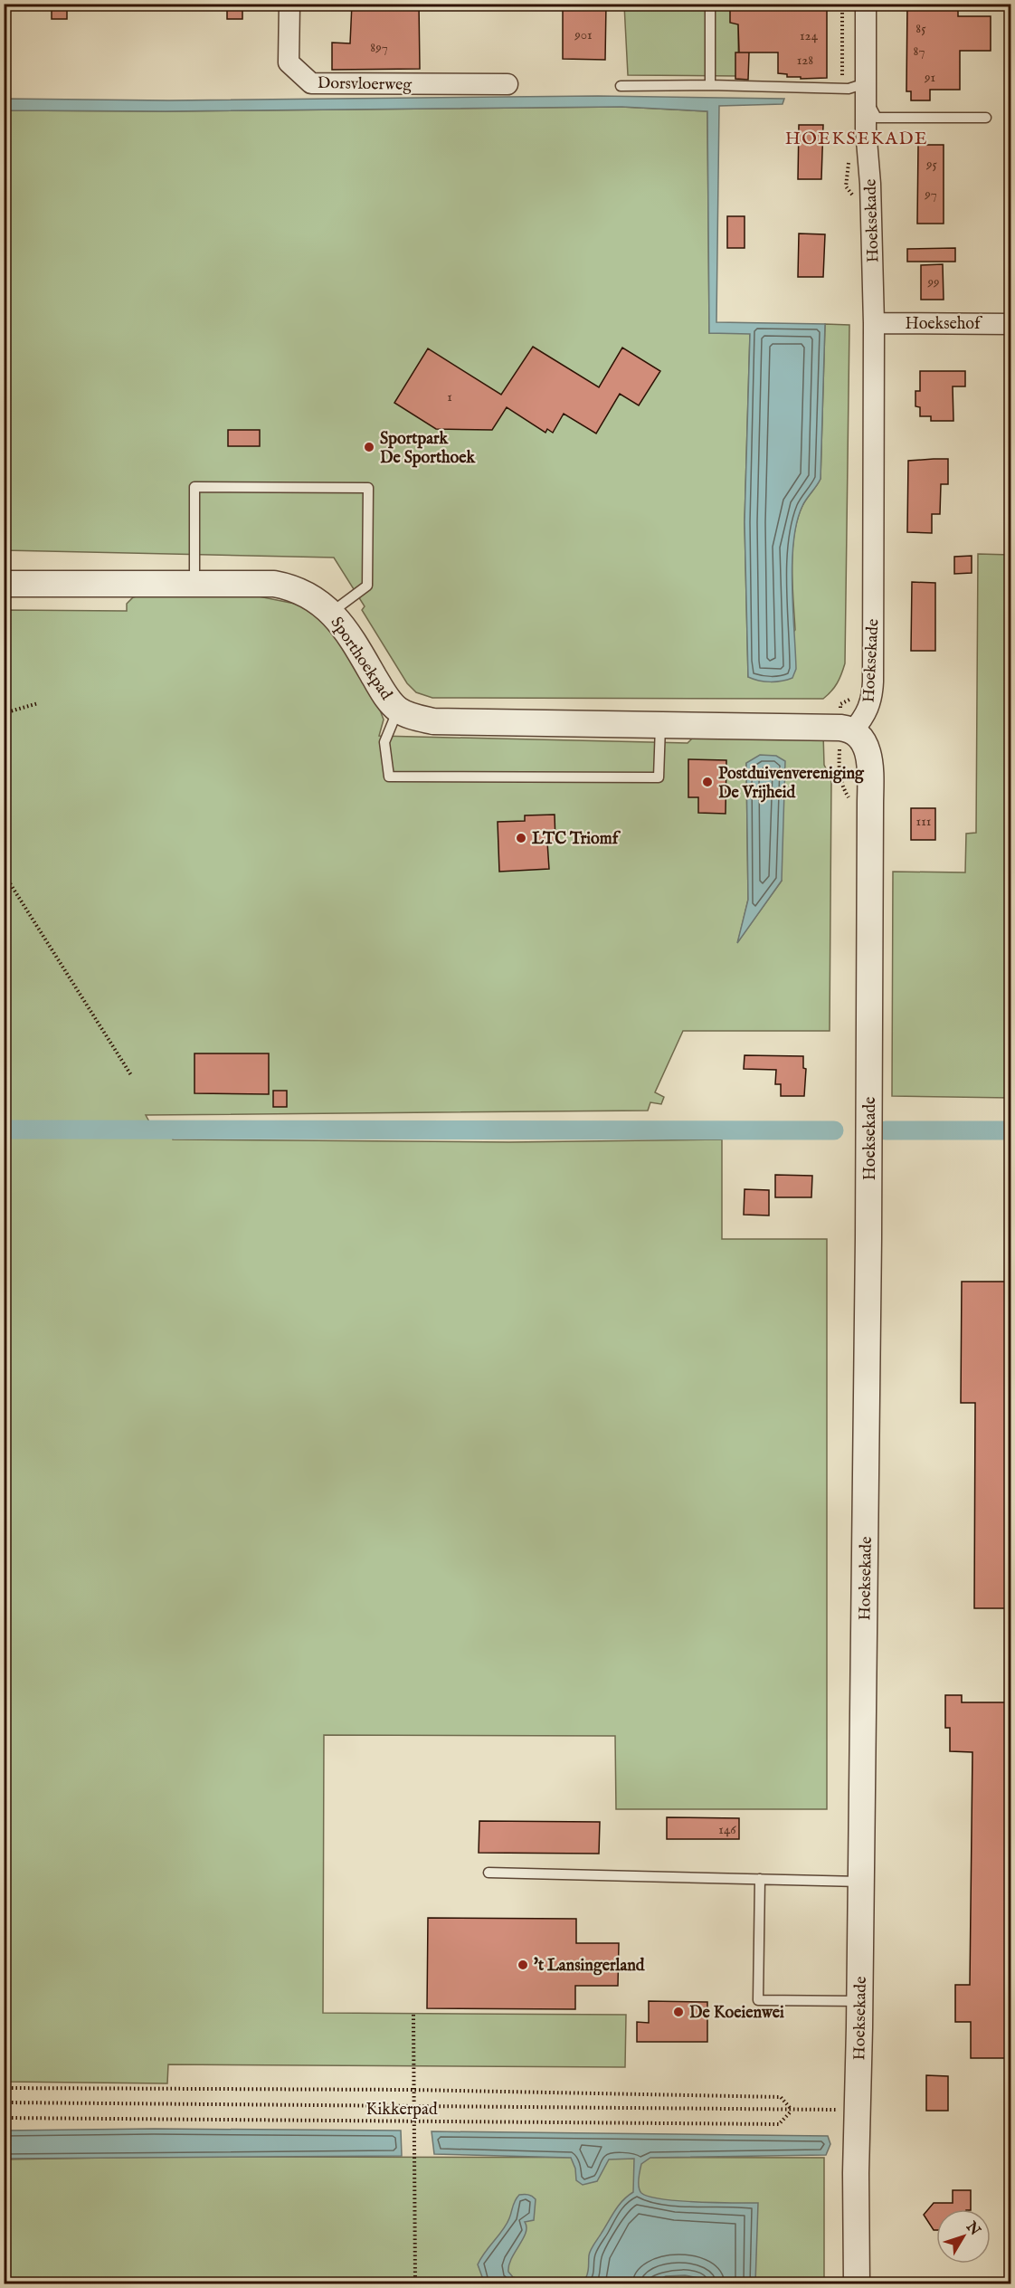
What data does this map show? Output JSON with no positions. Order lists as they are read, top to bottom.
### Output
{
  "streets": {
    "street": [
      "Dorsvloerweg",
      "Hoeksekade",
      "Hoeksehof",
      "Sporthoekpad"
    ],
    "path": ["Kikkerpad"]
  },
  "crossings": [
    ["Hoeksekade", "Hoeksehof"],
    ["Hoeksekade", "Sporthoekpad"]
  ],
  "districts": ["HOEKSEKADE"],
  "places": [
    "Sportpark De Sporthoek",
    "Postduivenvereniging De Vrijheid",
    "LTC Triomf",
    "'t Lansingerland",
    "De Koeienwei"
  ],
  "house_numbers": [
    "85",
    "901",
    "124",
    "897",
    "87",
    "128",
    "91",
    "95",
    "97",
    "99",
    "1",
    "111",
    "146"
  ],
  "north": "top right"
}
